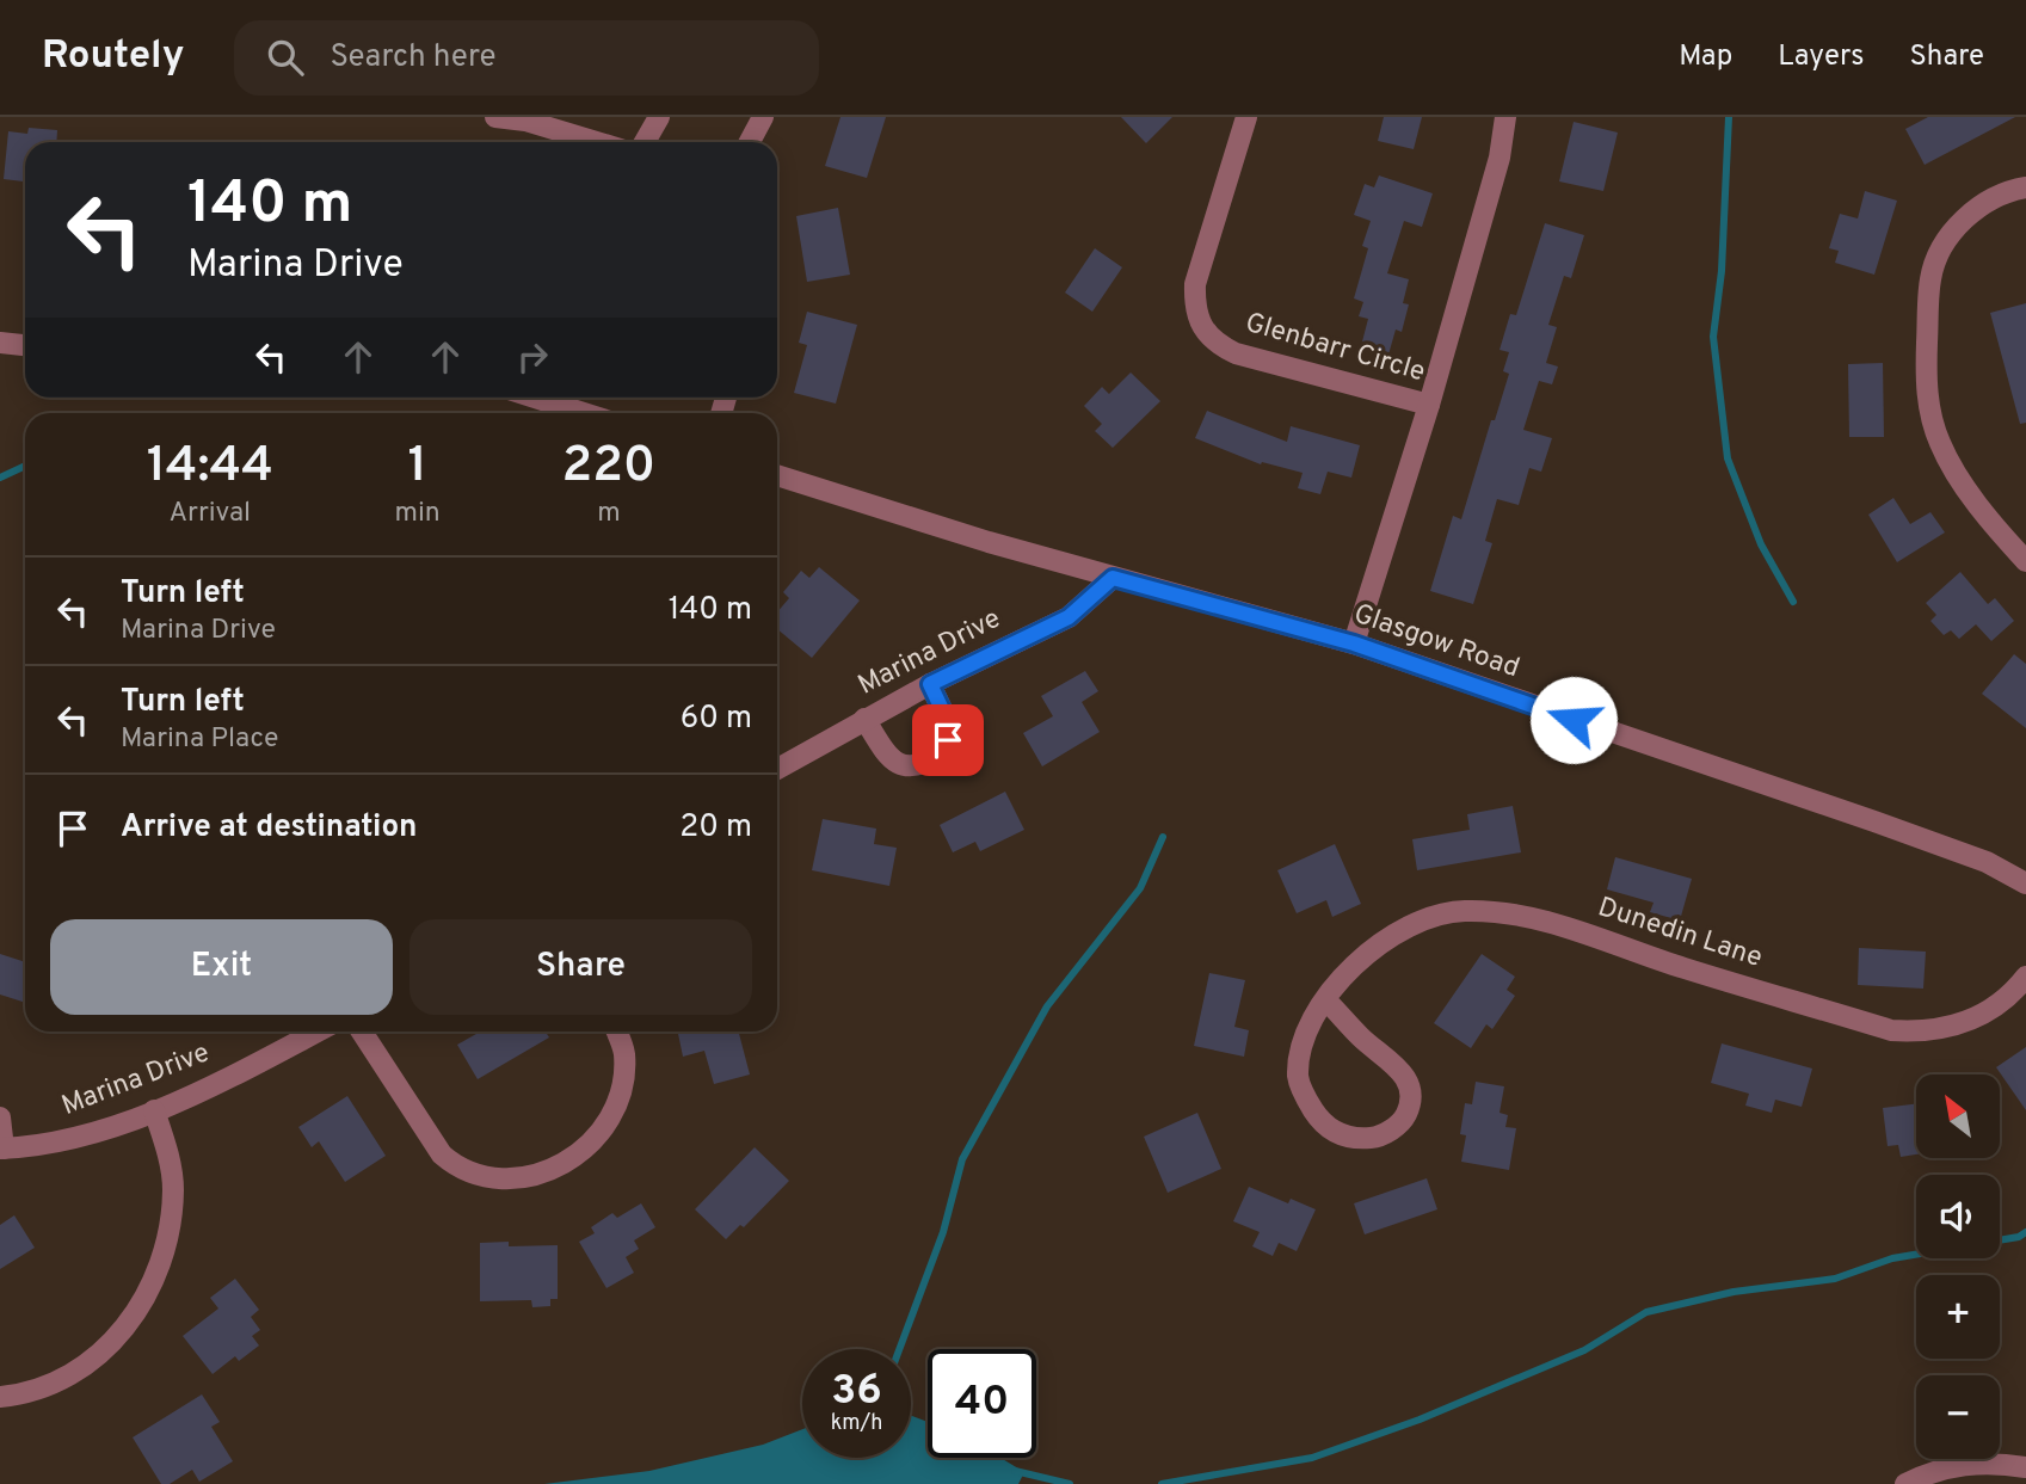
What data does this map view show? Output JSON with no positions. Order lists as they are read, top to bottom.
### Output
{
  "streets": {
    "street": [
      "Glenbarr Circle",
      "Glasgow Road",
      "Marina Drive",
      "Dunedin Lane"
    ]
  },
  "crossings": [
    ["Glenbarr Circle", "Glasgow Road"],
    ["Glasgow Road", "Marina Drive"]
  ],
  "north": "top left",
  "page": {
    "header": "Routely",
    "search": "Search here",
    "nav": ["Map", "Layers", "Share"],
    "turn": ["140 m", "Marina Drive"],
    "eta": [
      "14:44",
      "Arrival",
      "1",
      "min",
      "220",
      "m"
    ],
    "list": [
      {
        "name": "Turn left",
        "note": "Marina Drive",
        "value": "140 m"
      },
      {
        "name": "Turn left",
        "note": "Marina Place",
        "value": "60 m"
      },
      {
        "name": "Arrive at destination",
        "value": "20 m"
      }
    ],
    "buttons": ["Exit", "Share"],
    "map_buttons": ["+", "−"],
    "speed": "36 km/h",
    "limit": "40"
  }
}
